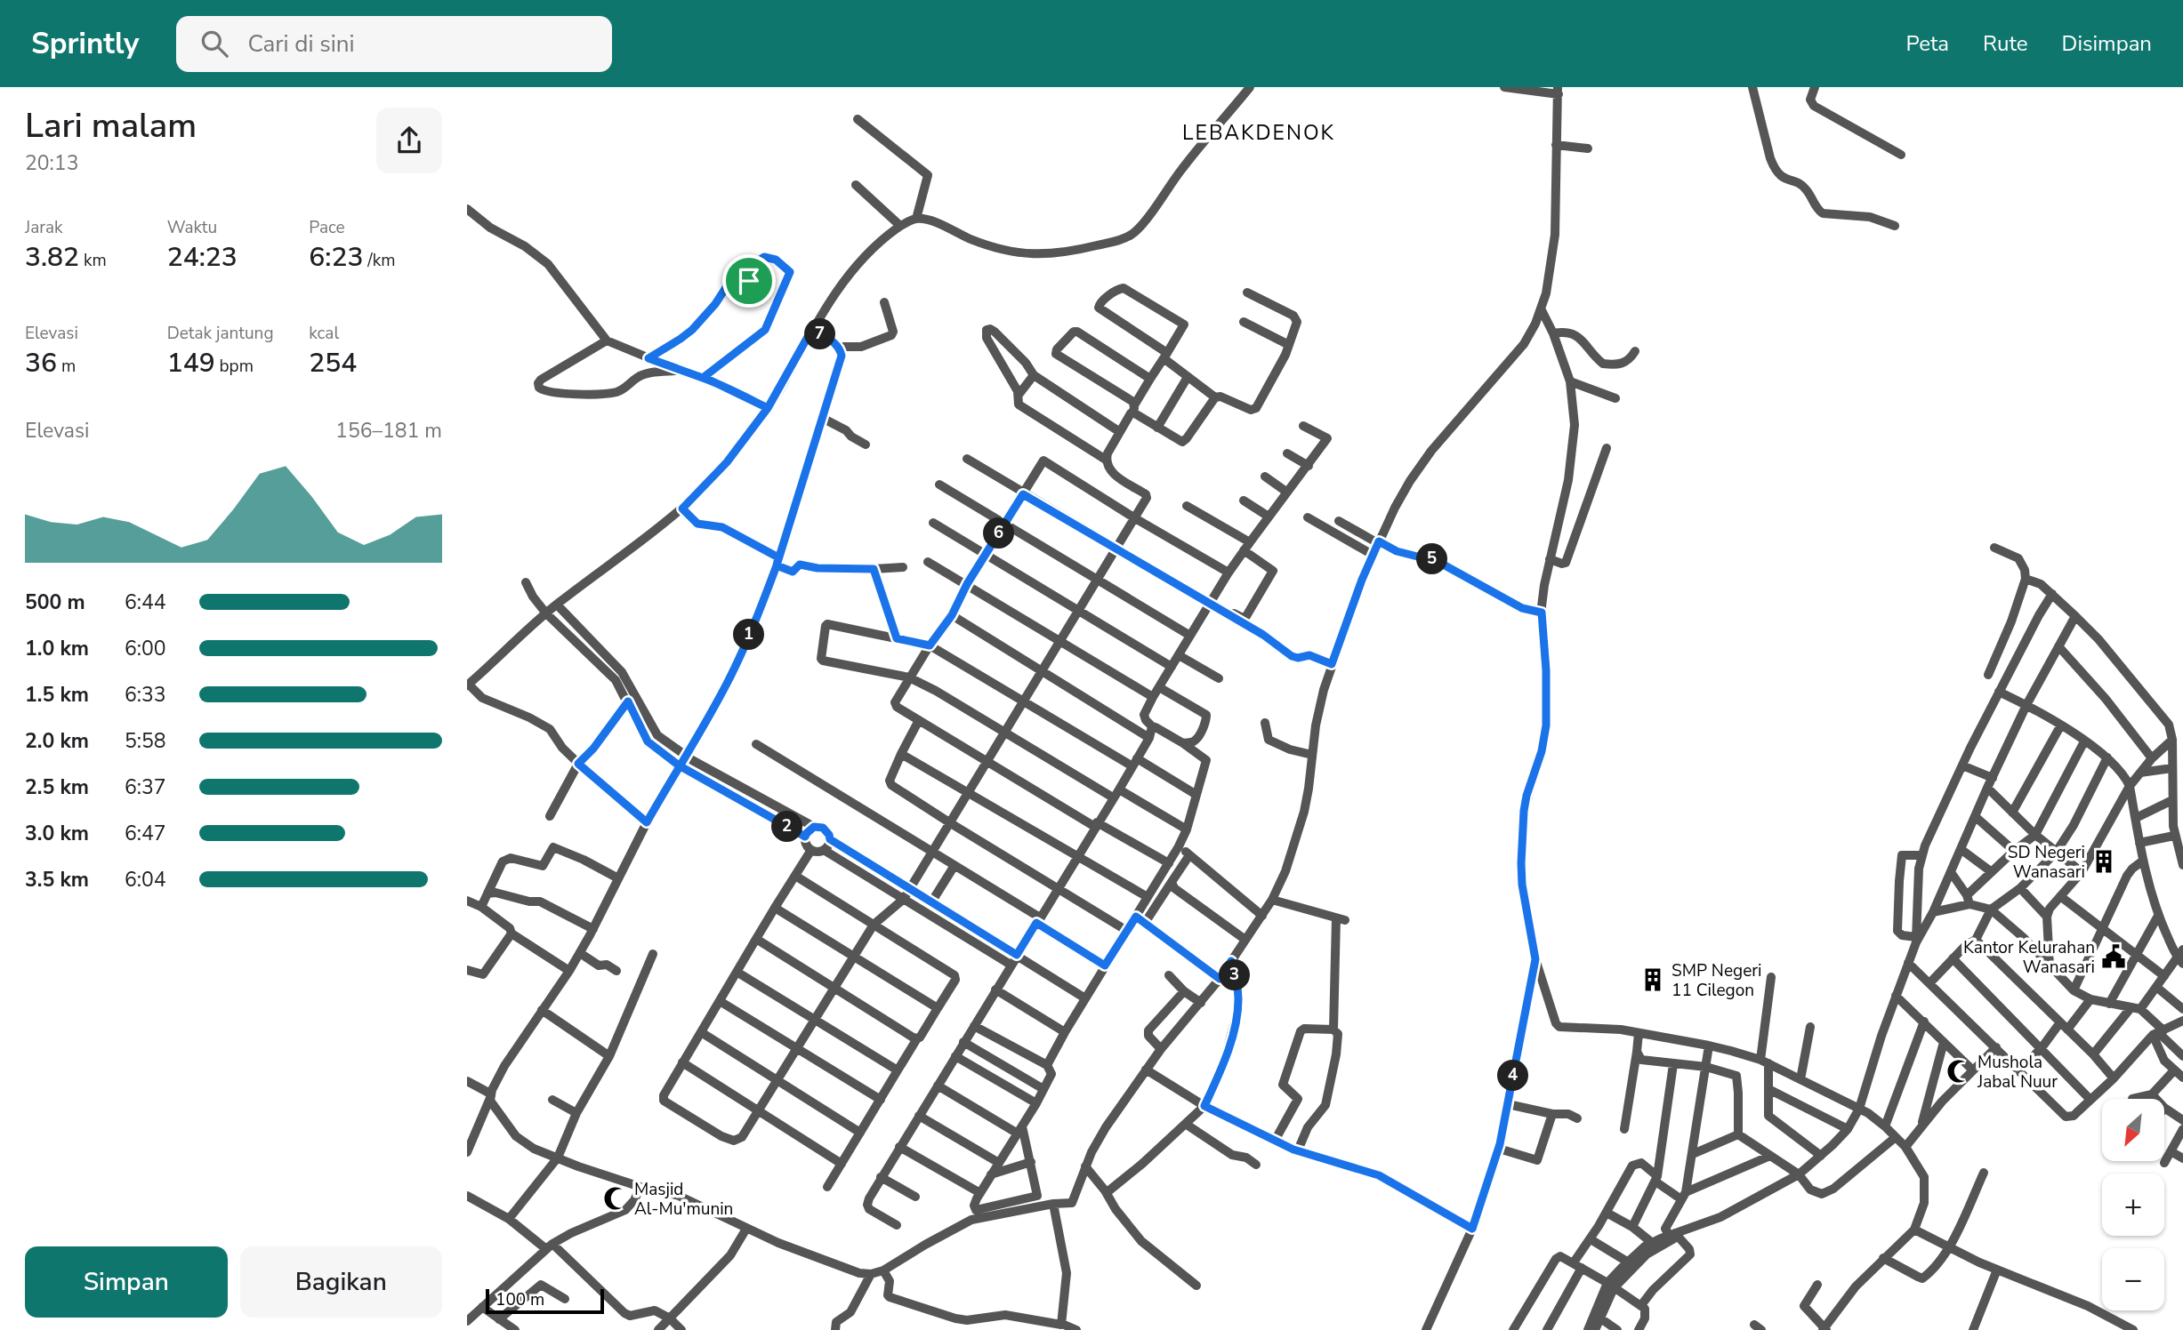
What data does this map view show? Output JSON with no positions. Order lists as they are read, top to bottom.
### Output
{
  "districts": ["LEBAKDENOK"],
  "places": {
    "building": ["SD Negeri Wanasari", "SMP Negeri 11 Cilegon"],
    "public building": ["Kantor Kelurahan Wanasari"],
    "mosque": ["Mushola Jabal Nuur", "Masjid Al-Mu'munin"]
  },
  "scale_bar": "100 m",
  "north": "bottom left",
  "page": {
    "header": "Sprintly",
    "search": "Cari di sini",
    "nav": ["Peta", "Rute", "Disimpan"],
    "heading": ["Lari malam", "20:13"],
    "stats": [
      ["Jarak", "3.82 km"],
      ["Waktu", "24:23"],
      ["Pace", "6:23 /km"],
      ["Elevasi", "36 m"],
      ["Detak jantung", "149 bpm"],
      ["kcal", "254"]
    ],
    "pins": [
      "7",
      "6",
      "5",
      "1",
      "2",
      "3",
      "4"
    ],
    "chart": ["Elevasi", "156–181 m"],
    "list": [
      {
        "name": "500 m",
        "note": "6:44"
      },
      {
        "name": "1.0 km",
        "note": "6:00"
      },
      {
        "name": "1.5 km",
        "note": "6:33"
      },
      {
        "name": "2.0 km",
        "note": "5:58"
      },
      {
        "name": "2.5 km",
        "note": "6:37"
      },
      {
        "name": "3.0 km",
        "note": "6:47"
      },
      {
        "name": "3.5 km",
        "note": "6:04"
      }
    ],
    "map_buttons": ["+", "−"],
    "buttons": ["Simpan", "Bagikan"],
    "scale": "100 m"
  }
}
